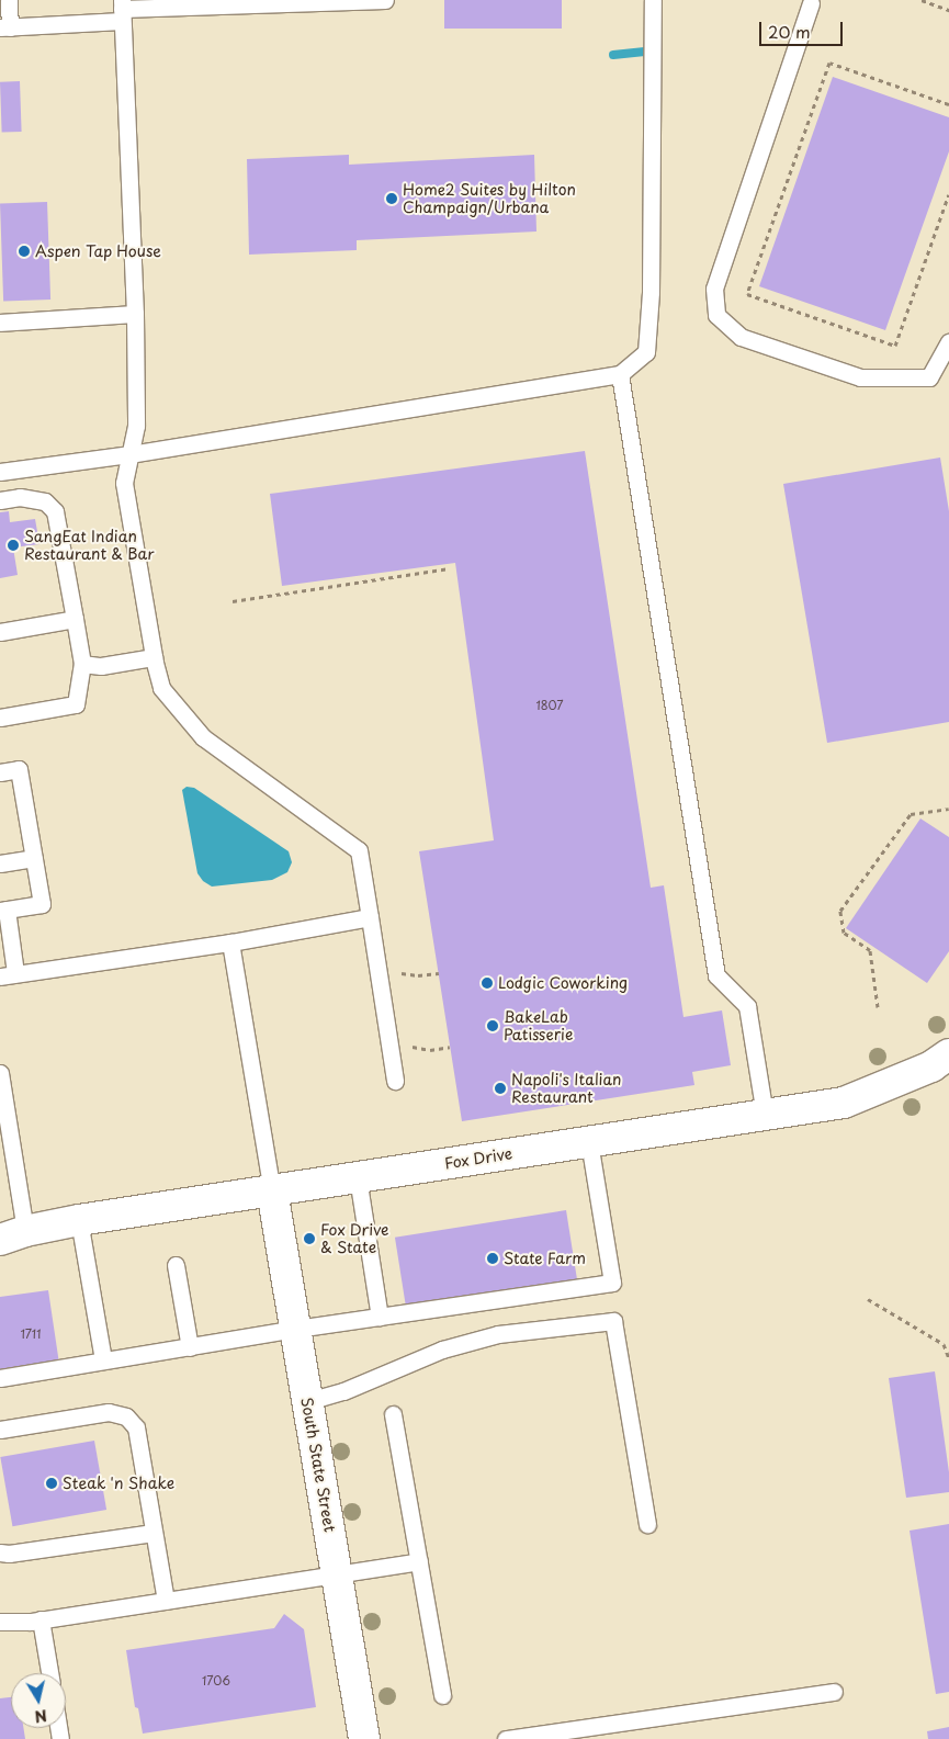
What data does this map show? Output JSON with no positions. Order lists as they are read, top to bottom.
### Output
{
  "streets": {
    "street": ["Fox Drive", "South State Street"]
  },
  "crossings": [
    ["Fox Drive", "South State Street"]
  ],
  "places": [
    "Home2 Suites by Hilton Champaign/Urbana",
    "Aspen Tap House",
    "SangEat Indian Restaurant & Bar",
    "Lodgic Coworking",
    "BakeLab Patisserie",
    "Napoli's Italian Restaurant",
    "Fox Drive & State",
    "State Farm",
    "Steak 'n Shake"
  ],
  "house_numbers": ["1807", "1711", "1706"],
  "scale_bar": "20 m",
  "north": "bottom"
}
